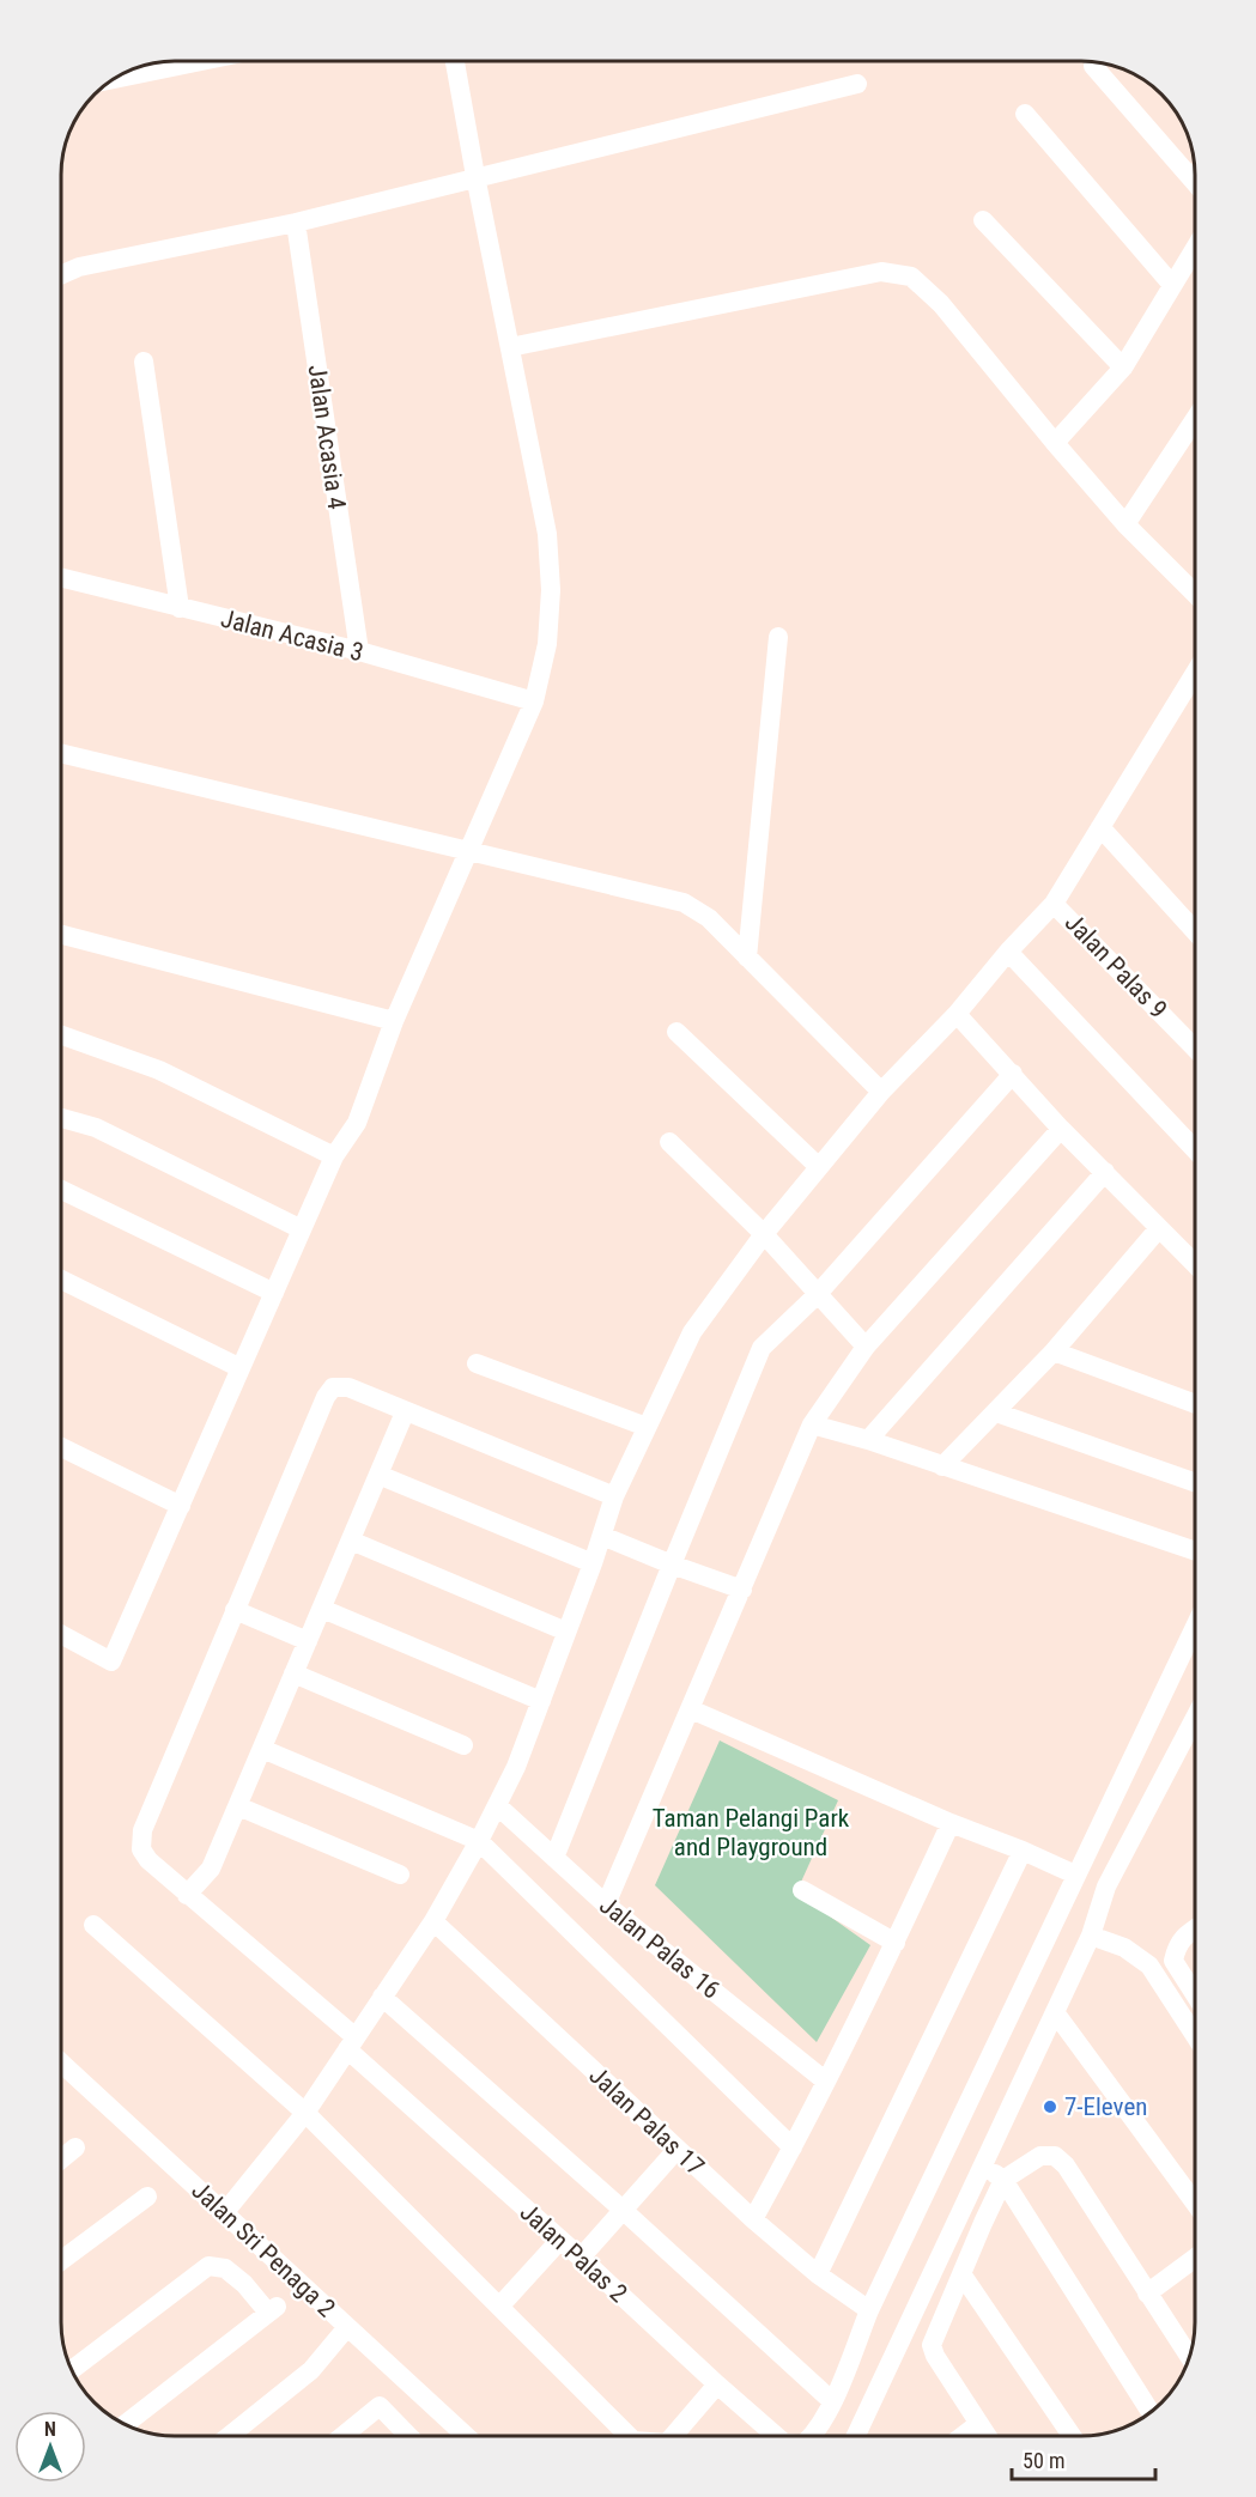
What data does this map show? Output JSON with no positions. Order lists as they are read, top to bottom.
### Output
{
  "streets": {
    "street": [
      "Jalan Acasia 4",
      "Jalan Acasia 3",
      "Jalan Palas 9",
      "Jalan Palas 16",
      "Jalan Palas 17",
      "Jalan Sri Penaga 2",
      "Jalan Palas 2"
    ]
  },
  "crossings": [
    ["Jalan Acasia 4", "Jalan Acasia 3"]
  ],
  "parks": ["Taman Pelangi Park and Playground"],
  "places": ["7-Eleven"],
  "scale_bar": "50 m",
  "north": "top"
}
